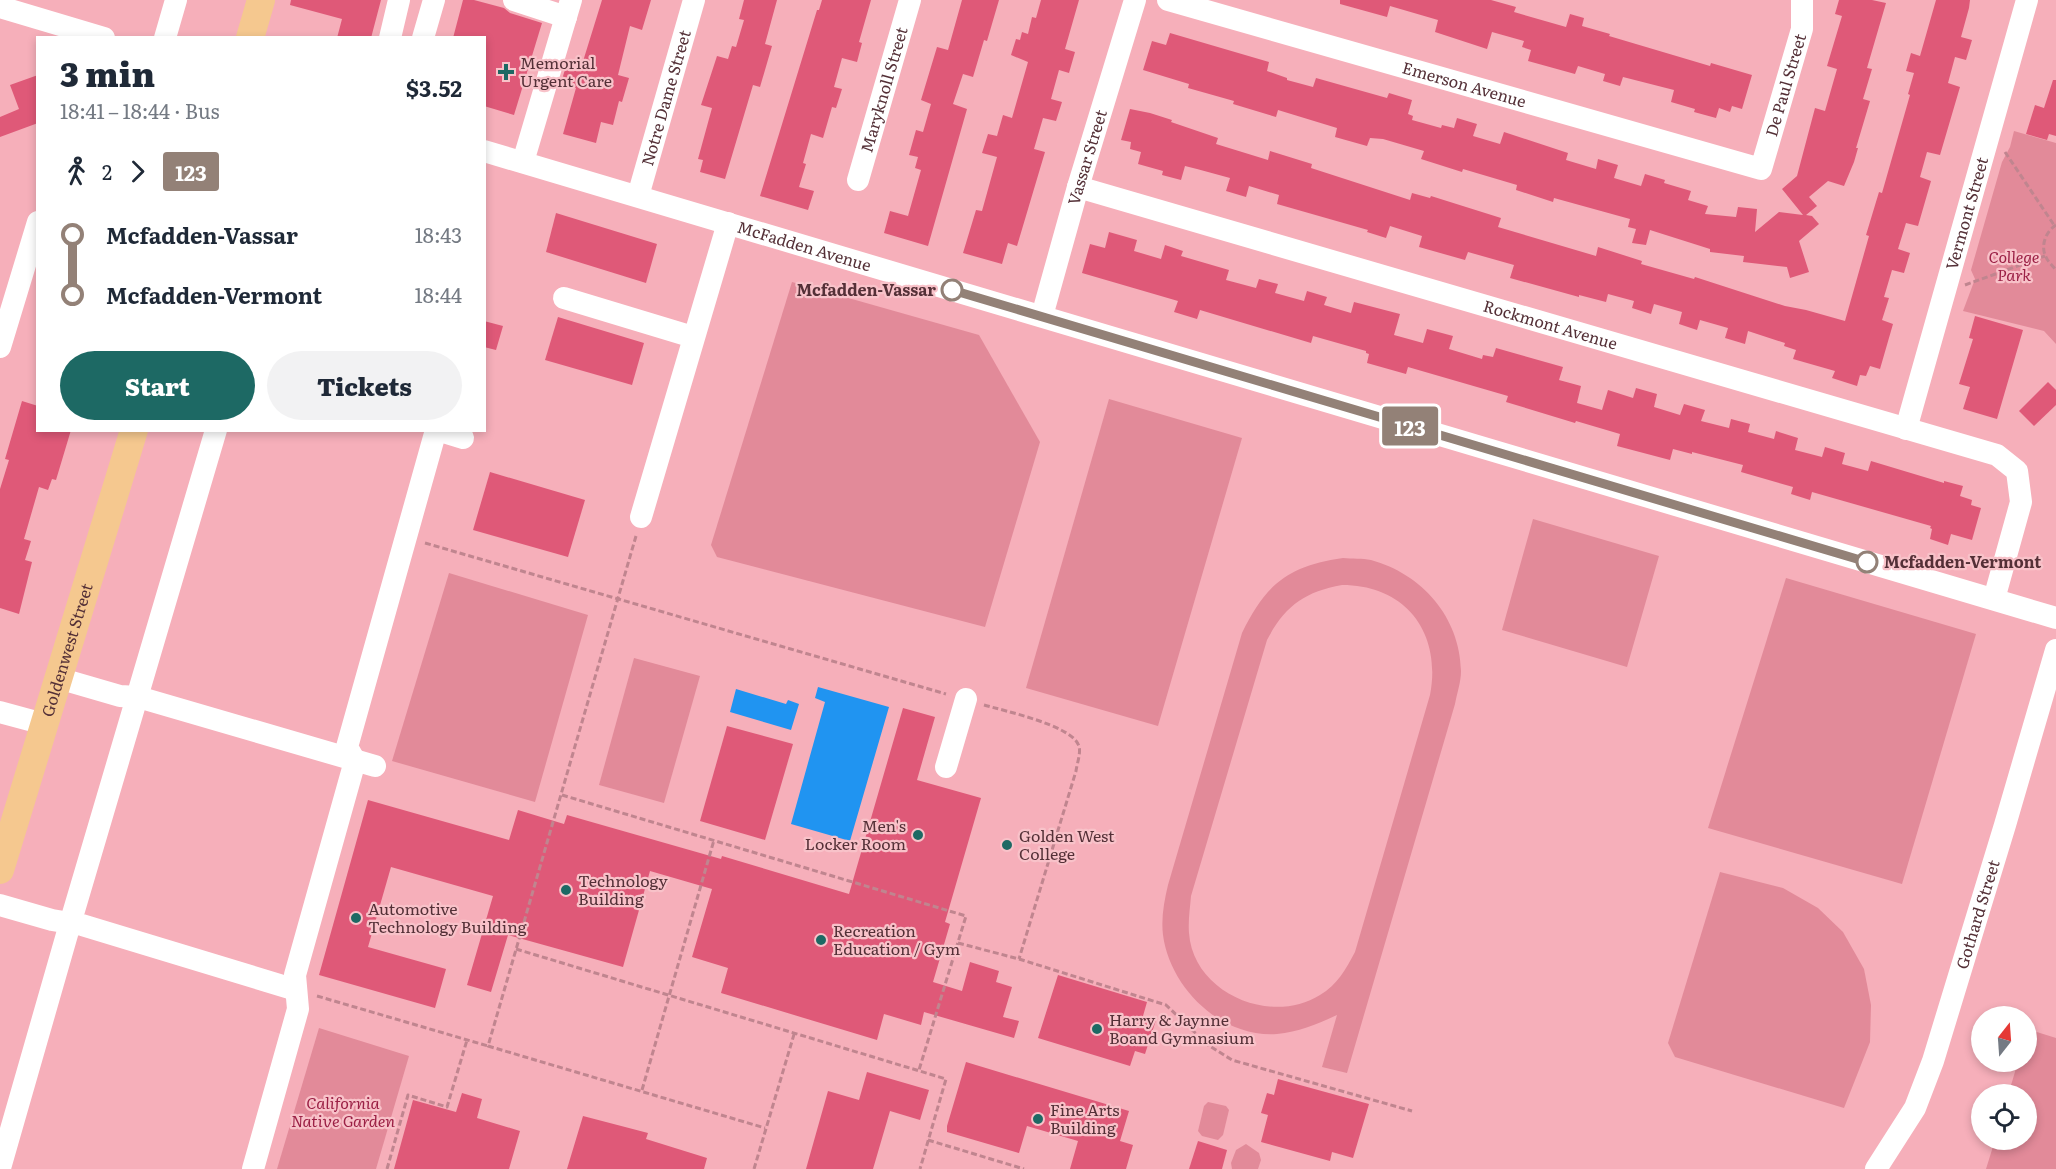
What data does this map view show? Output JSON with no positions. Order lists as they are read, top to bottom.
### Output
{
  "streets": {
    "main road": ["Goldenwest Street"],
    "street": [
      "Emerson Avenue",
      "De Paul Street",
      "Maryknoll Street",
      "Notre Dame Street",
      "Vassar Street",
      "Vermont Street",
      "McFadden Avenue",
      "Rockmont Avenue",
      "Gothard Street"
    ]
  },
  "crossings": [
    ["Emerson Avenue", "De Paul Street"],
    ["Notre Dame Street", "McFadden Avenue"],
    ["Vassar Street", "McFadden Avenue"],
    ["Vassar Street", "Rockmont Avenue"],
    ["Vermont Street", "Rockmont Avenue"],
    ["McFadden Avenue", "Rockmont Avenue"]
  ],
  "parks": ["College Park", "California Native Garden"],
  "places": {
    "health": ["Memorial Urgent Care"],
    "other": [
      "Mcfadden-Vassar",
      "Mcfadden-Vermont",
      "Men's Locker Room",
      "Golden West College",
      "Technology Building",
      "Automotive Technology Building",
      "Recreation Education / Gym",
      "Harry & Jaynne Boand Gymnasium",
      "Fine Arts Building"
    ]
  },
  "lines": ["bus line 123"],
  "north": "top",
  "page": {
    "on_map": "123",
    "heading": ["3 min", "18:41 – 18:44 · Bus", "$3.52"],
    "legs": ["2", "123"],
    "list": [
      {
        "name": "Mcfadden-Vassar",
        "value": "18:43"
      },
      {
        "name": "Mcfadden-Vermont",
        "value": "18:44"
      }
    ],
    "buttons": ["Start", "Tickets"]
  }
}
